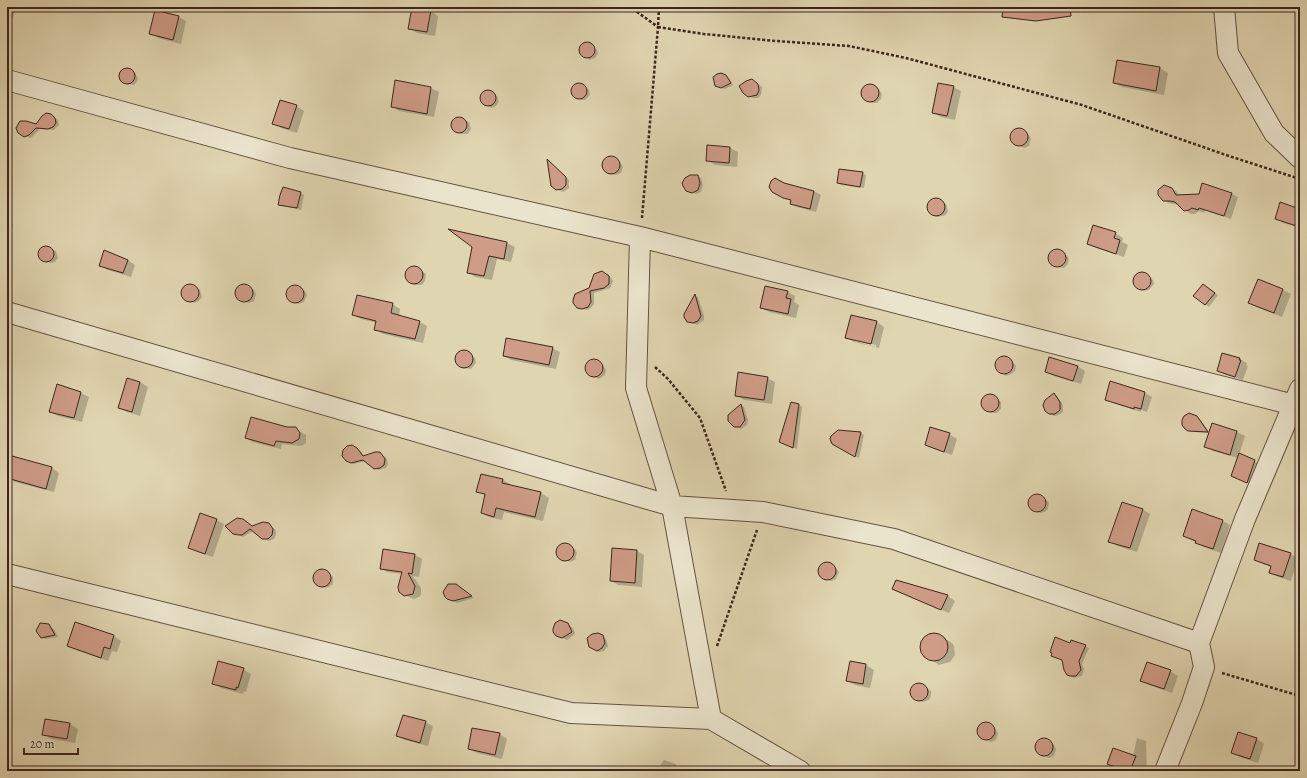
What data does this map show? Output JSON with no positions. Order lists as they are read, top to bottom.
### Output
{
  "scale_bar": "20 m"
}
